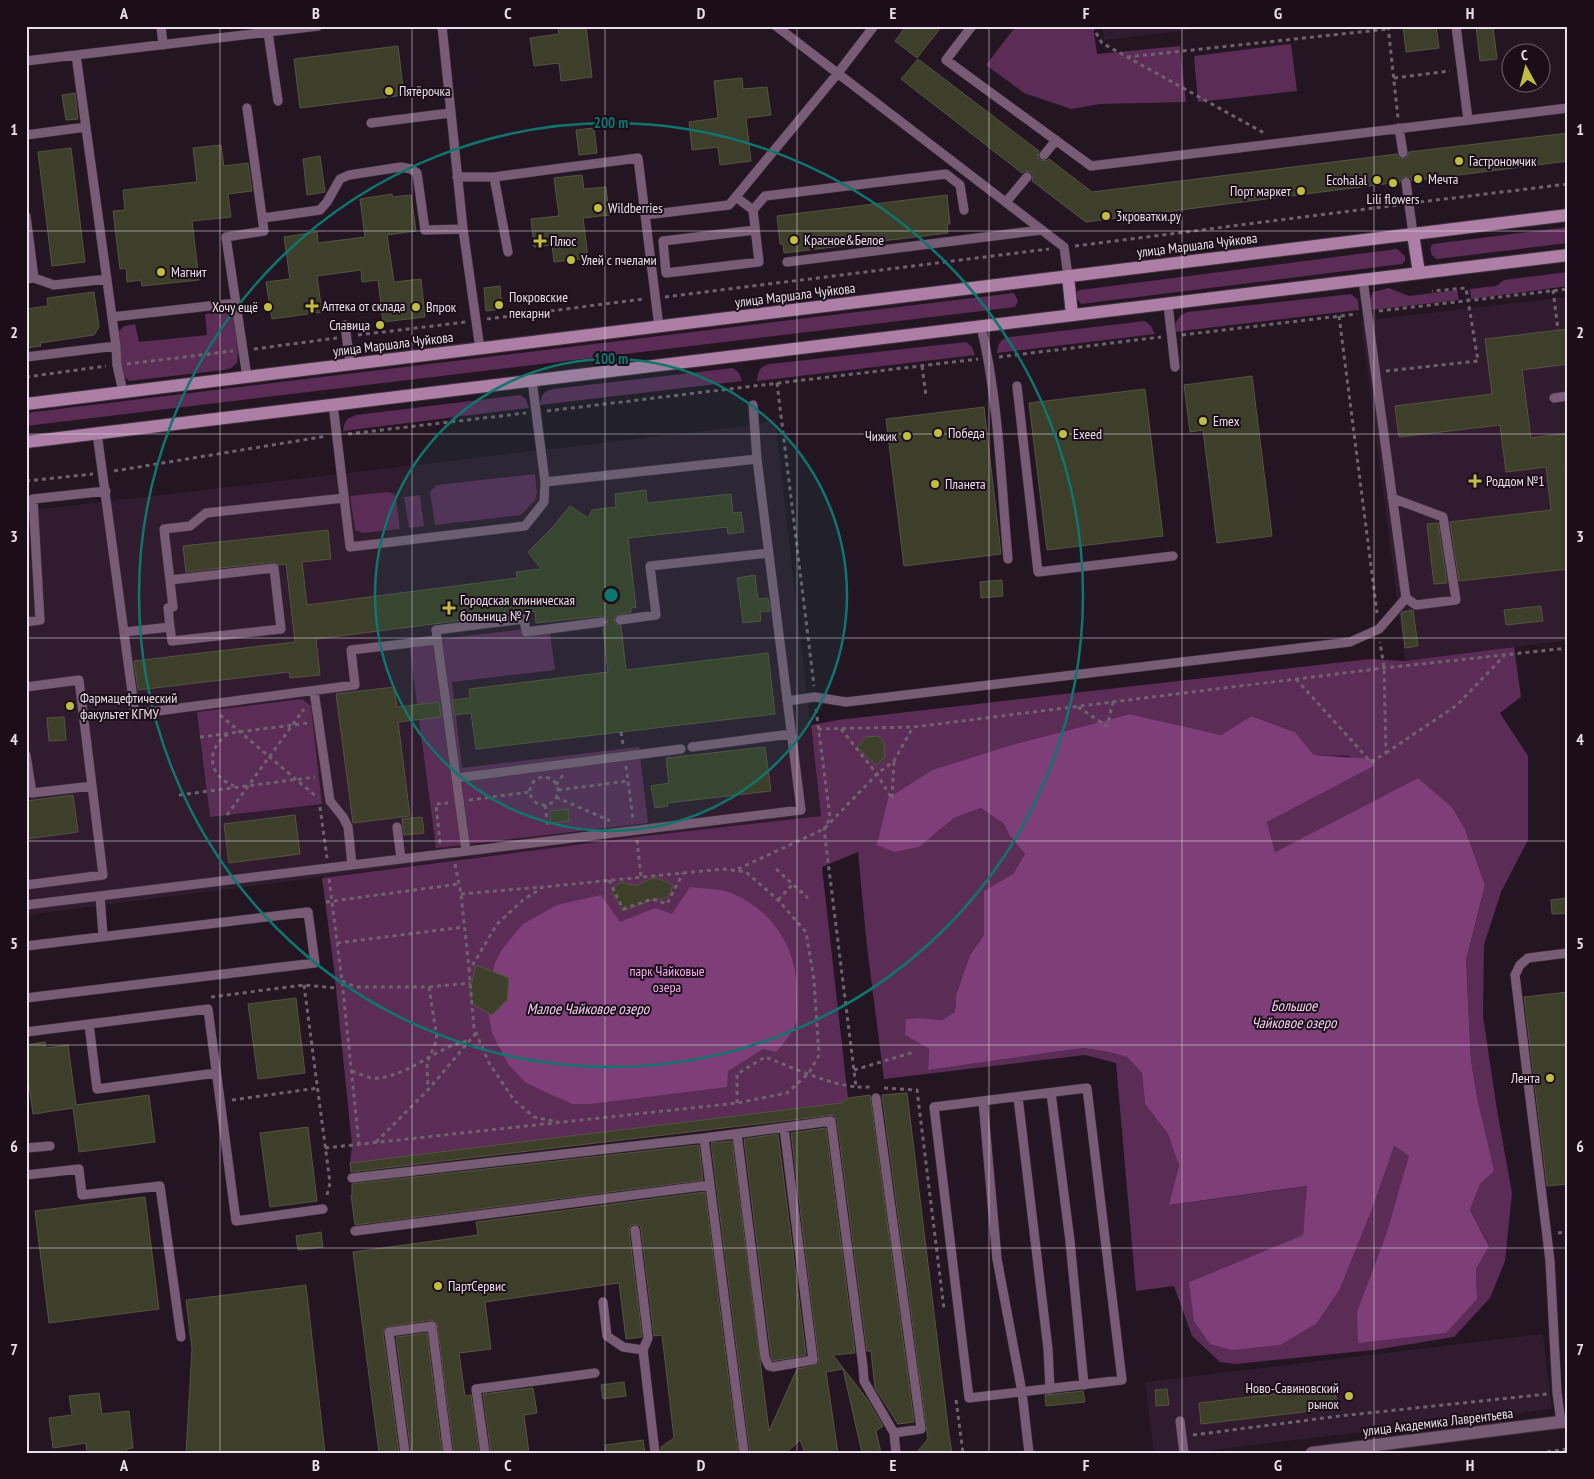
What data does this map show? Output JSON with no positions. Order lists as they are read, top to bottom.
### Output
{
  "streets": {
    "main road": ["улица Маршала Чуйкова"],
    "street": ["улица Академика Лаврентьева"]
  },
  "water": ["Большое Чайковое озеро", "Малое Чайковое озеро"],
  "parks": ["парк Чайковые озера"],
  "places": {
    "other": [
      "Пятёрочка",
      "Гастрономчик",
      "Мечта",
      "Ecohalal",
      "Lili flowers",
      "Порт маркет",
      "Wildberries",
      "3кроватки.ру",
      "Красное&Белое",
      "Улей с пчелами",
      "Магнит",
      "Покровские пекарни",
      "Хочу ещё",
      "Впрок",
      "Славица",
      "Emex",
      "Победа",
      "Exeed",
      "Чижик",
      "Планета",
      "Фармацефтический факультет КГМУ",
      "Лента",
      "ПартСервис",
      "Ново-Савиновский рынок"
    ],
    "health": [
      "Плюс",
      "Аптека от склада",
      "Роддом №1",
      "Городская клиническая больница № 7"
    ]
  },
  "north": "top",
  "grid": {
    "columns": [
      "A",
      "B",
      "C",
      "D",
      "E",
      "F",
      "G",
      "H"
    ],
    "rows": [
      "1",
      "2",
      "3",
      "4",
      "5",
      "6",
      "7"
    ]
  },
  "rings": ["200 m", "100 m"]
}
